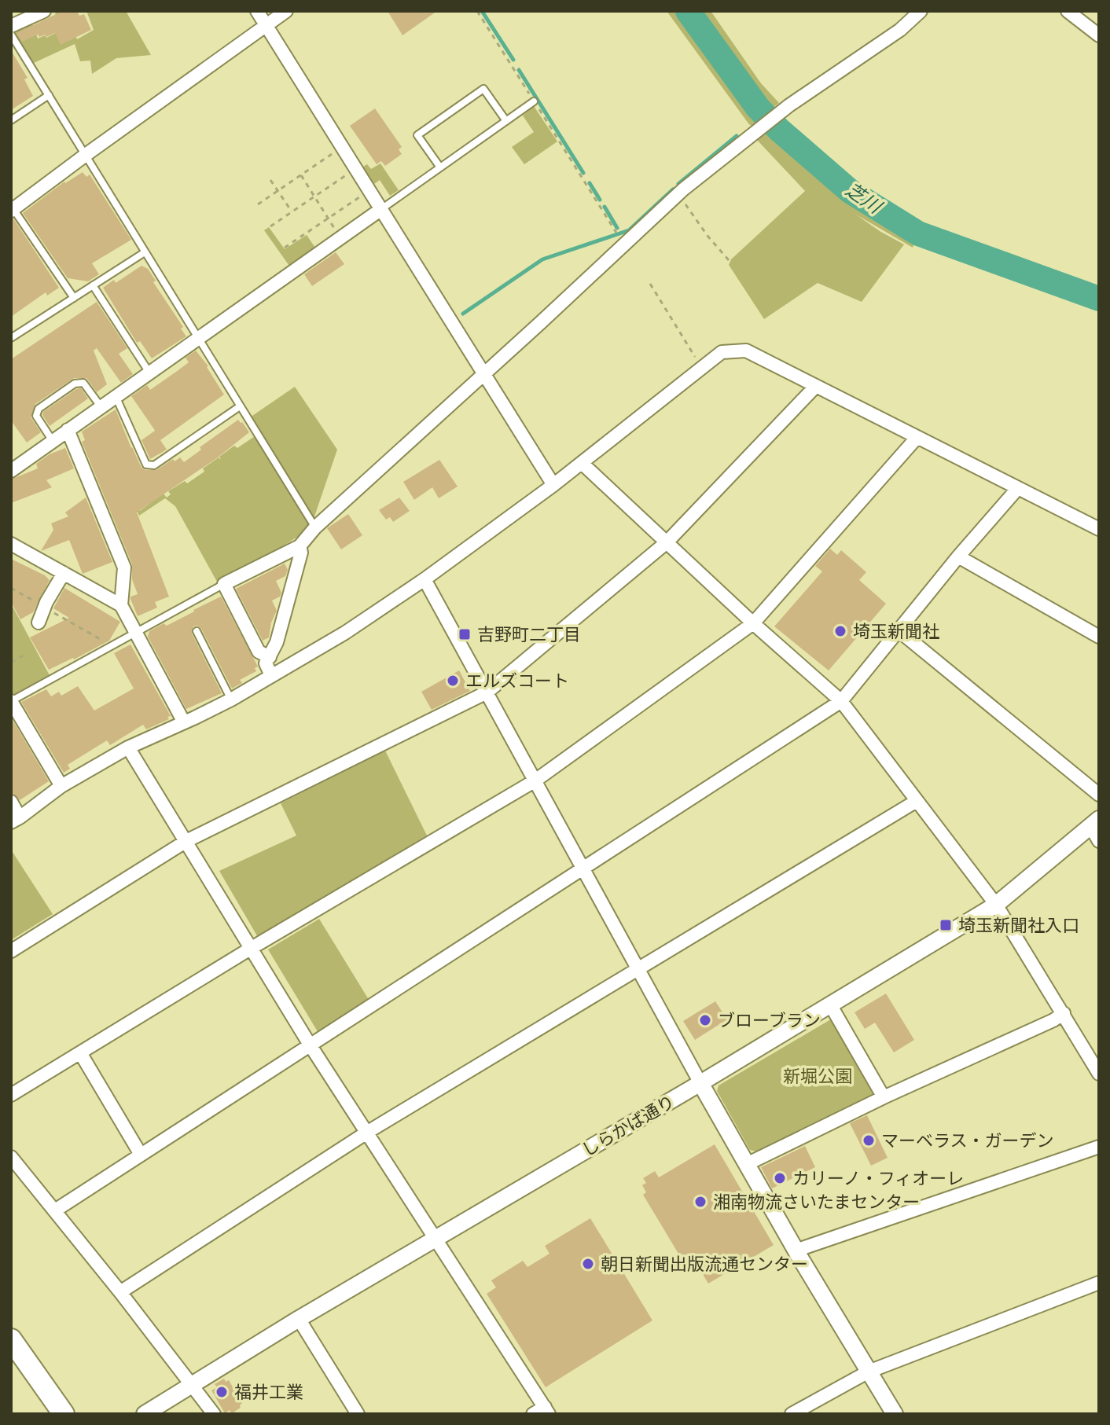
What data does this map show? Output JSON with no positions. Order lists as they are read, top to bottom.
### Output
{
  "streets": {
    "street": ["しらかば通り"]
  },
  "water": ["芝川"],
  "parks": ["新堀公園"],
  "places": {
    "other": [
      "埼玉新聞社",
      "エルズコート",
      "ブローブラン",
      "マーベラス・ガーデン",
      "カリーノ・フィオーレ",
      "湘南物流さいたまセンター",
      "朝日新聞出版流通センター",
      "福井工業"
    ],
    "transit": ["吉野町二丁目", "埼玉新聞社入口"]
  }
}
